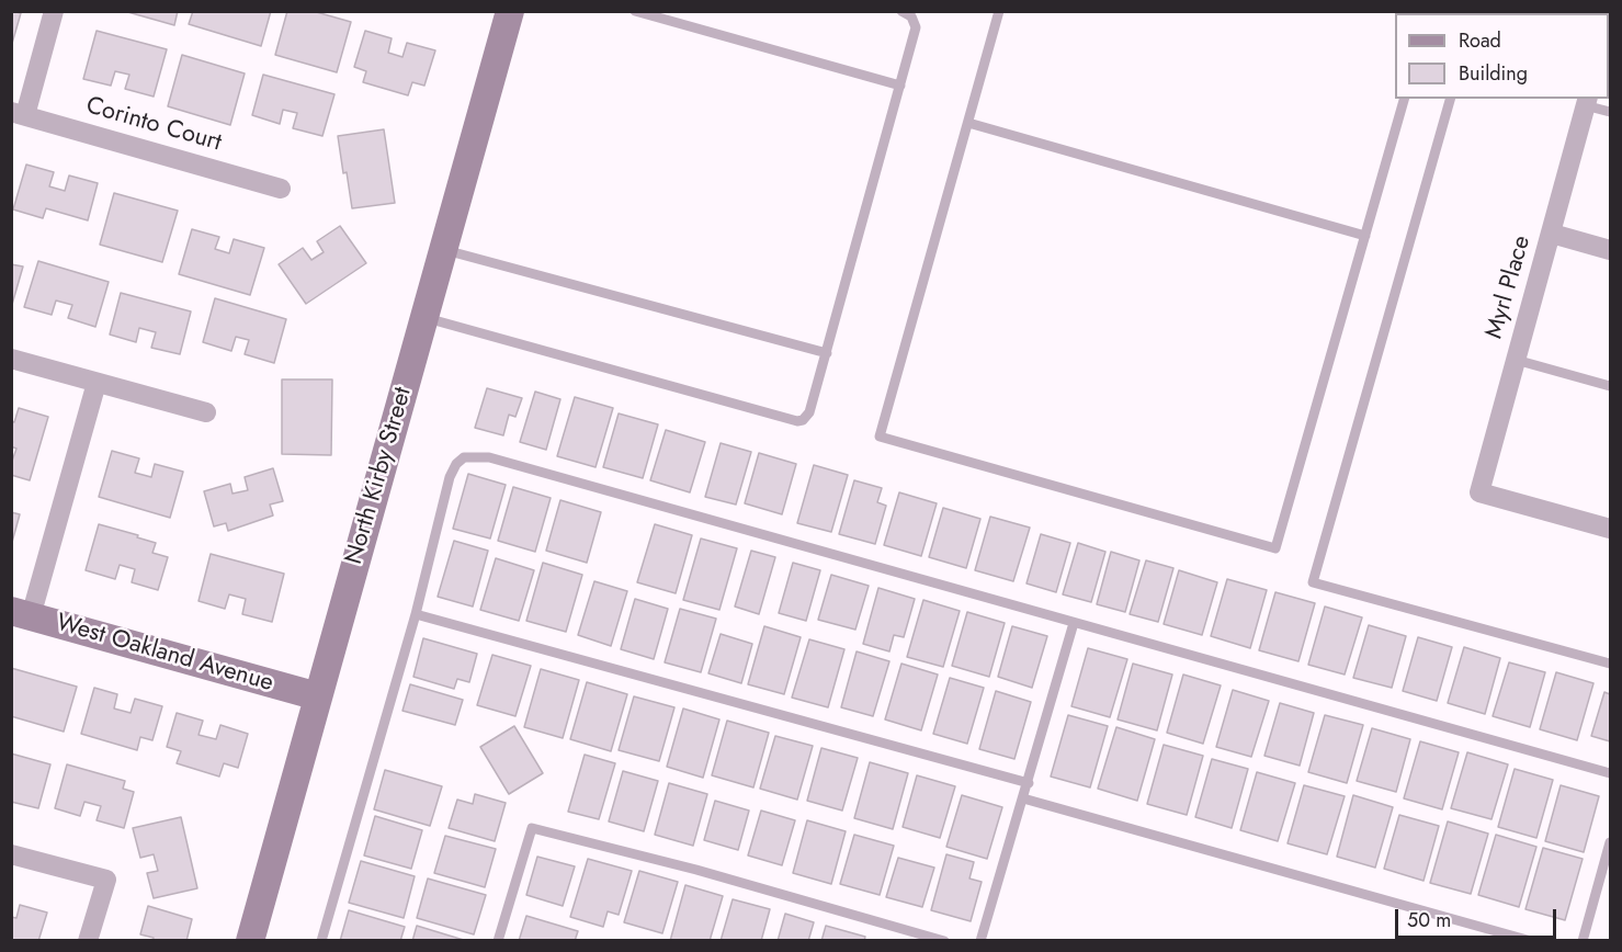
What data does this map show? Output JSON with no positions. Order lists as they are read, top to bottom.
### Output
{
  "streets": {
    "street": [
      "Corinto Court",
      "Myrl Place",
      "North Kirby Street",
      "West Oakland Avenue"
    ]
  },
  "crossings": [
    ["North Kirby Street", "West Oakland Avenue"]
  ],
  "legend": ["Road", "Building"],
  "scale_bar": "50 m"
}
